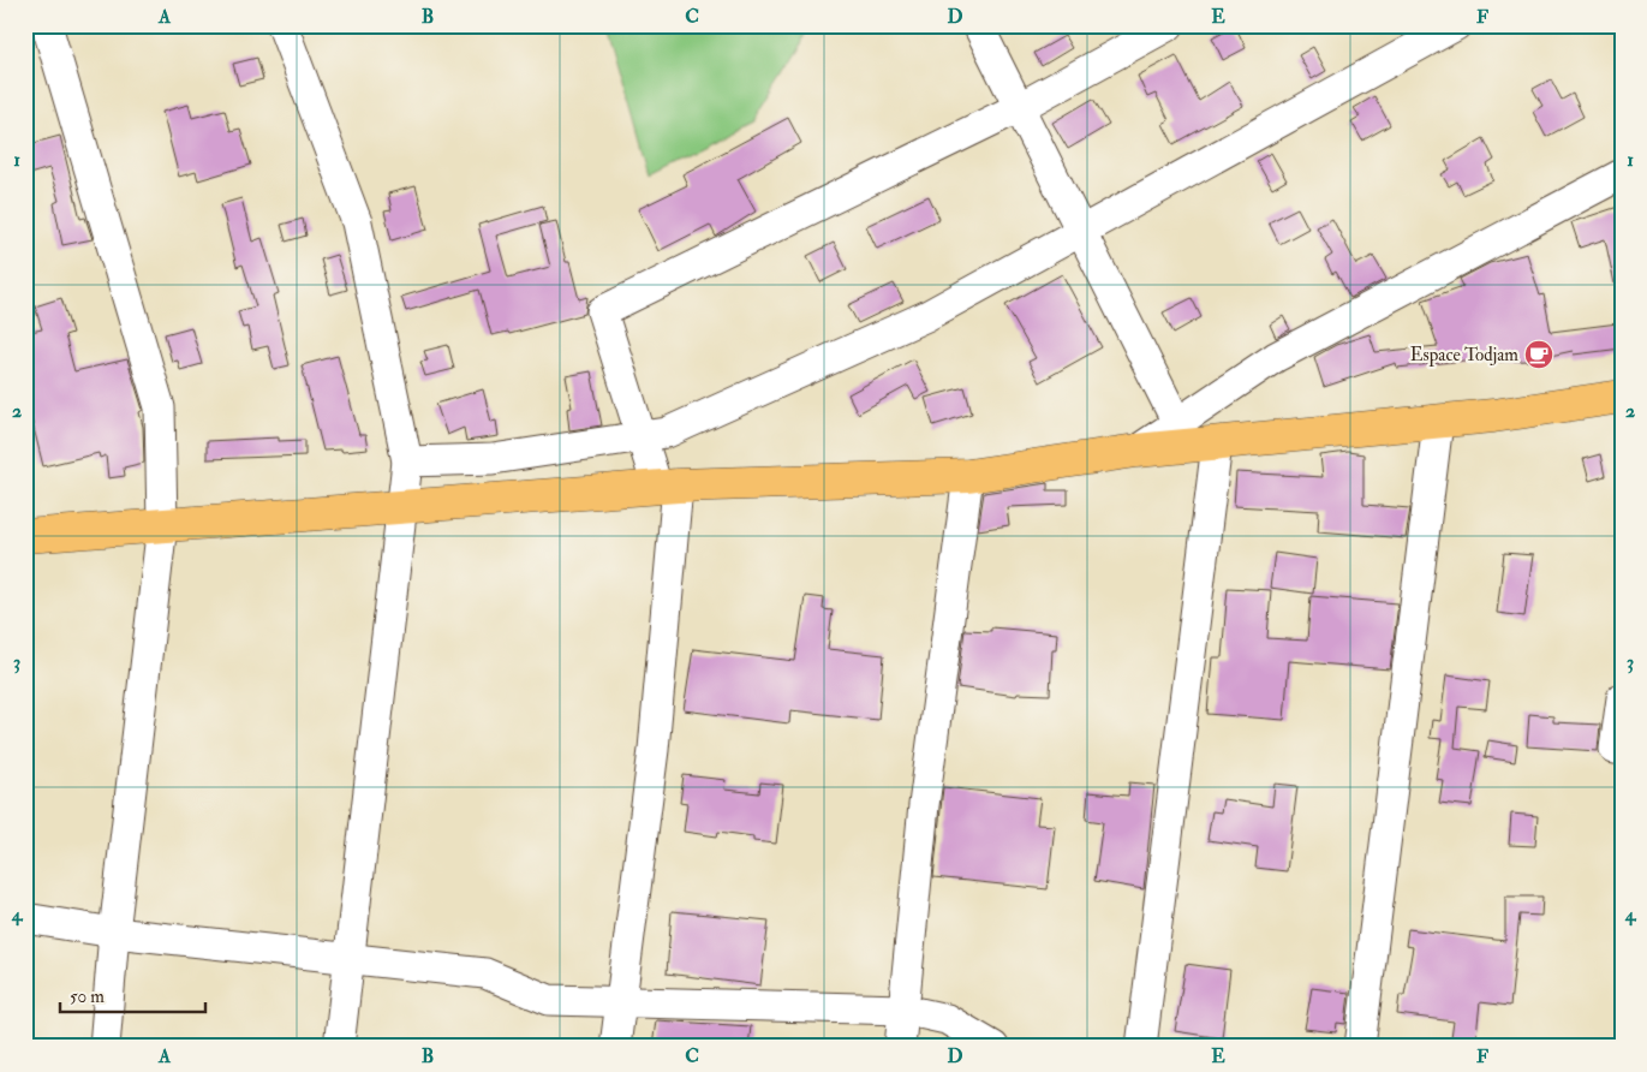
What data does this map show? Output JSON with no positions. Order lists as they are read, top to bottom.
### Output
{
  "places": {
    "cafe": ["Espace Todjam"]
  },
  "scale_bar": "50 m",
  "grid": {
    "columns": [
      "A",
      "B",
      "C",
      "D",
      "E",
      "F"
    ],
    "rows": [
      "1",
      "2",
      "3",
      "4"
    ]
  }
}
